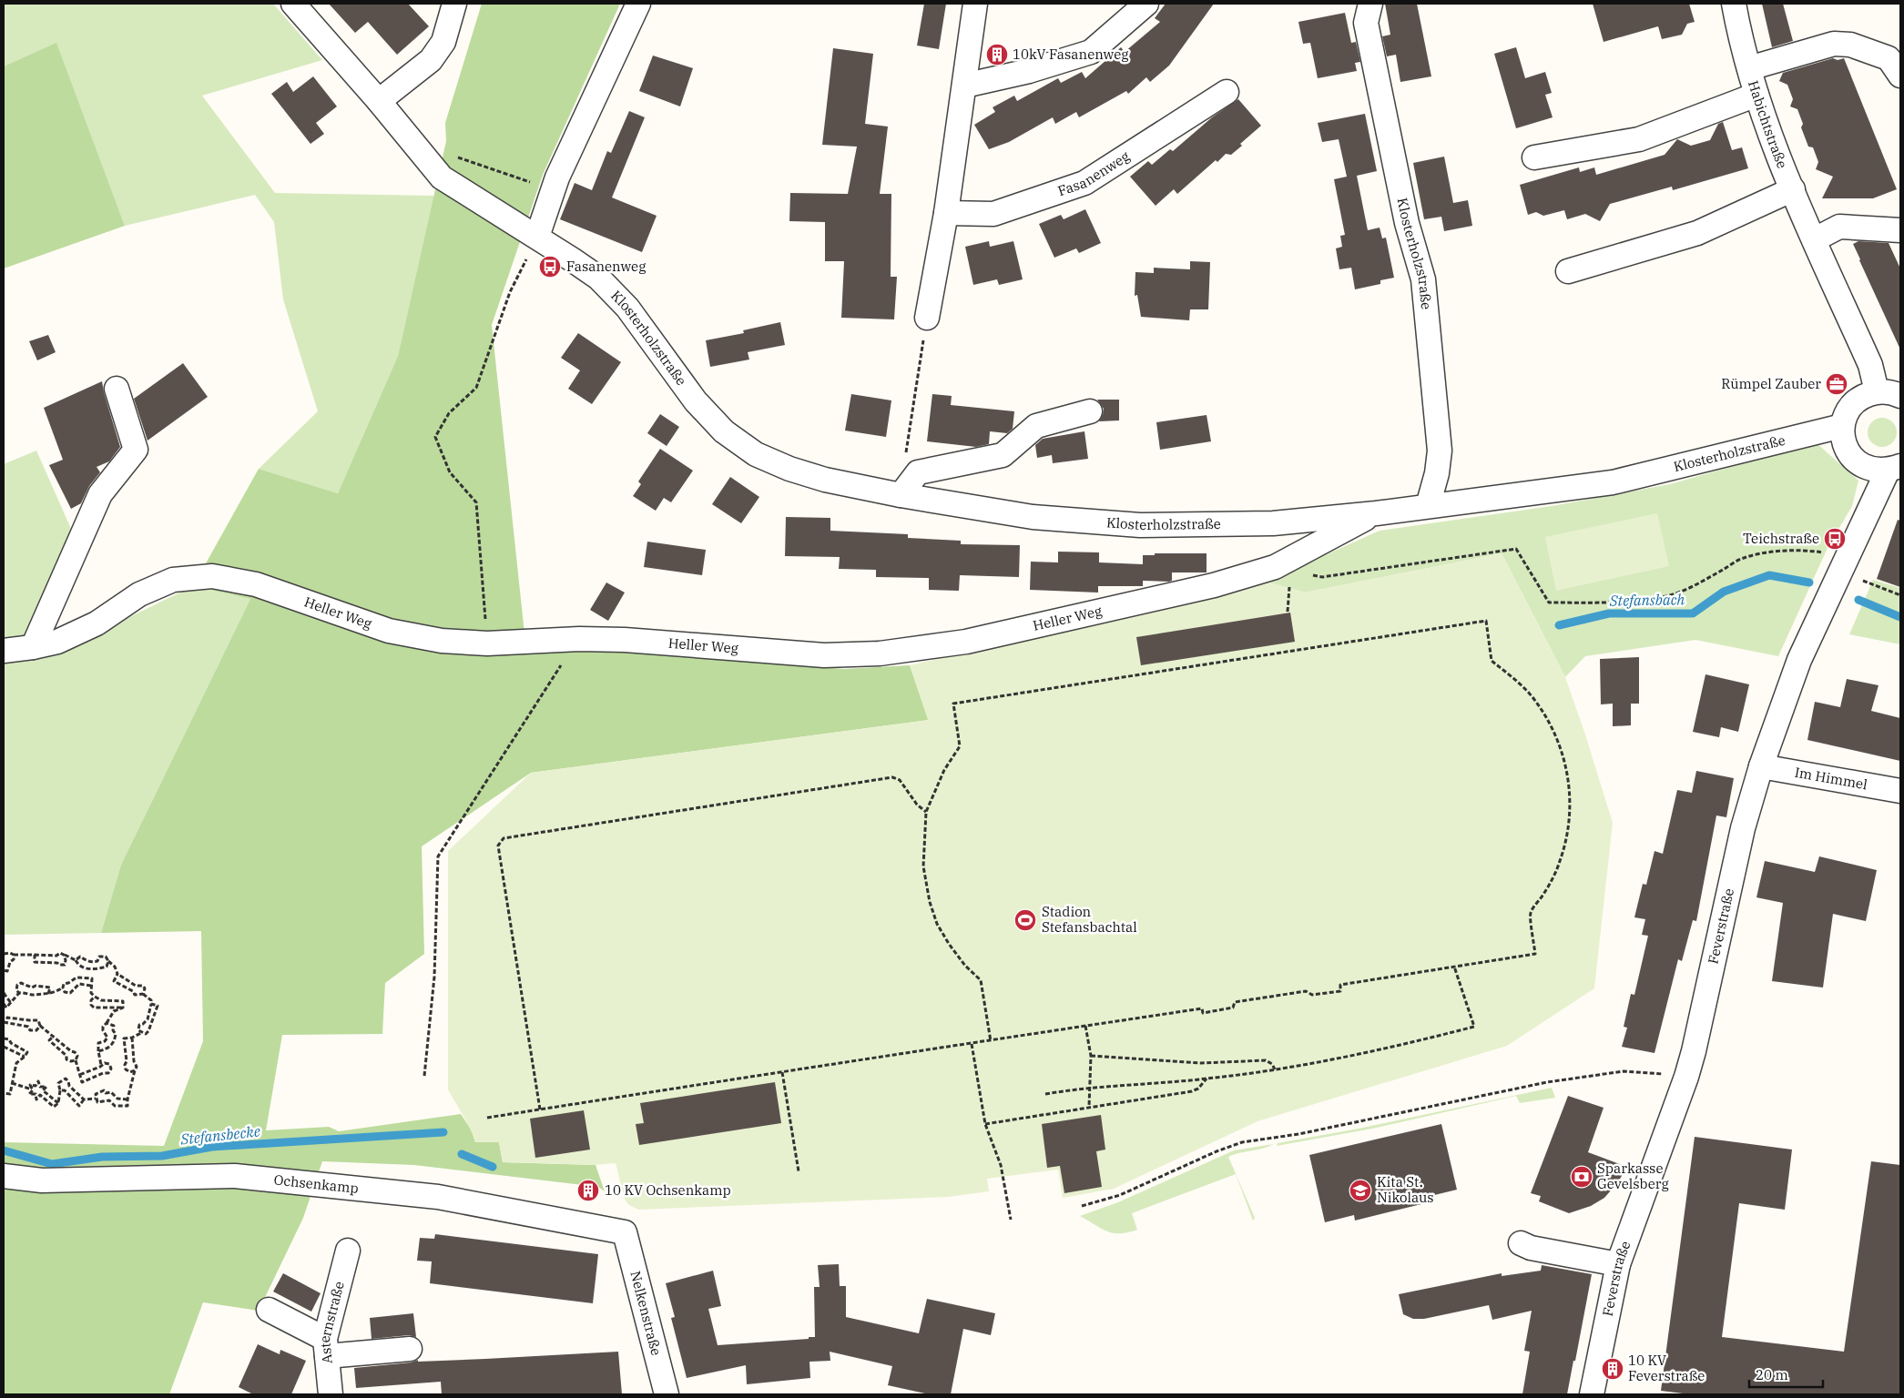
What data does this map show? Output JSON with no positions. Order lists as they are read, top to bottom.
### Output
{
  "streets": {
    "street": [
      "Habichtstraße",
      "Fasanenweg",
      "Klosterholzstraße",
      "Heller Weg",
      "Im Himmel",
      "Feverstraße",
      "Ochsenkamp",
      "Nelkenstraße",
      "Asternstraße"
    ]
  },
  "crossings": [
    ["Klosterholzstraße", "Heller Weg"],
    ["Im Himmel", "Feverstraße"],
    ["Ochsenkamp", "Nelkenstraße"]
  ],
  "water": ["Stefansbach", "Stefansbecke"],
  "places": {
    "building": ["10kV Fasanenweg", "10 KV Ochsenkamp", "10 KV Feverstraße"],
    "bus stop": ["Fasanenweg", "Teichstraße"],
    "office": ["Rümpel Zauber"],
    "sports": ["Stadion Stefansbachtal"],
    "bank": ["Sparkasse Gevelsberg"],
    "school or university": ["Kita St. Nikolaus"]
  },
  "scale_bar": "20 m"
}
